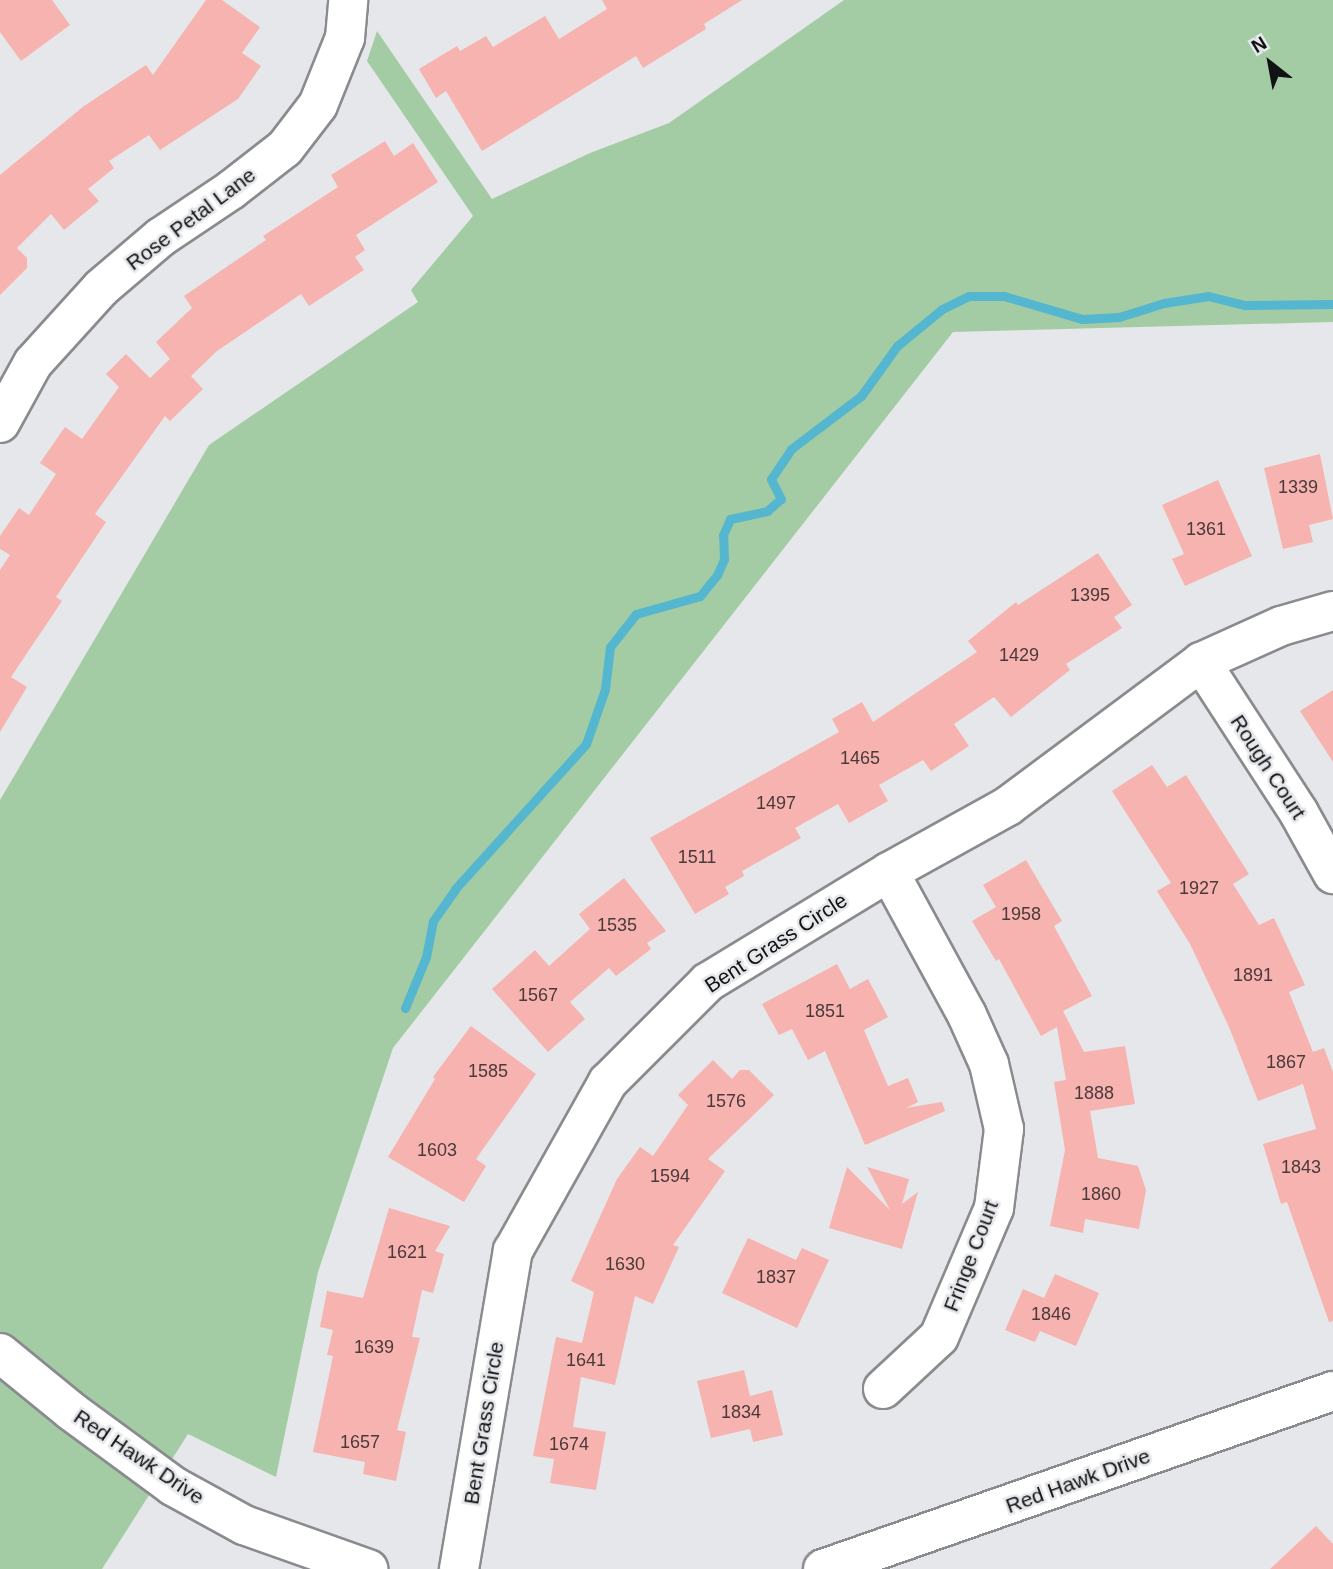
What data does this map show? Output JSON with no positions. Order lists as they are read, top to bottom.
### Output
{
  "streets": {
    "street": [
      "Rose Petal Lane",
      "Rough Court",
      "Bent Grass Circle",
      "Fringe Court",
      "Red Hawk Drive"
    ]
  },
  "crossings": [
    ["Rough Court", "Bent Grass Circle"],
    ["Bent Grass Circle", "Fringe Court"]
  ],
  "house_numbers": [
    "1339",
    "1361",
    "1395",
    "1429",
    "1465",
    "1497",
    "1511",
    "1927",
    "1958",
    "1535",
    "1891",
    "1567",
    "1851",
    "1867",
    "1585",
    "1888",
    "1576",
    "1603",
    "1843",
    "1594",
    "1860",
    "1621",
    "1630",
    "1837",
    "1846",
    "1639",
    "1641",
    "1834",
    "1657",
    "1674"
  ],
  "north": "top left"
}
